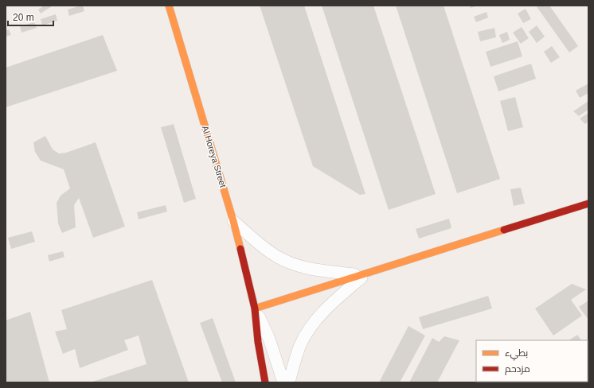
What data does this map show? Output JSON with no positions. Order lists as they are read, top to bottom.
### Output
{
  "streets": {
    "street": ["Al Horeya Street"]
  },
  "legend": ["بطيء", "مزدحم"],
  "scale_bar": "20 m"
}
